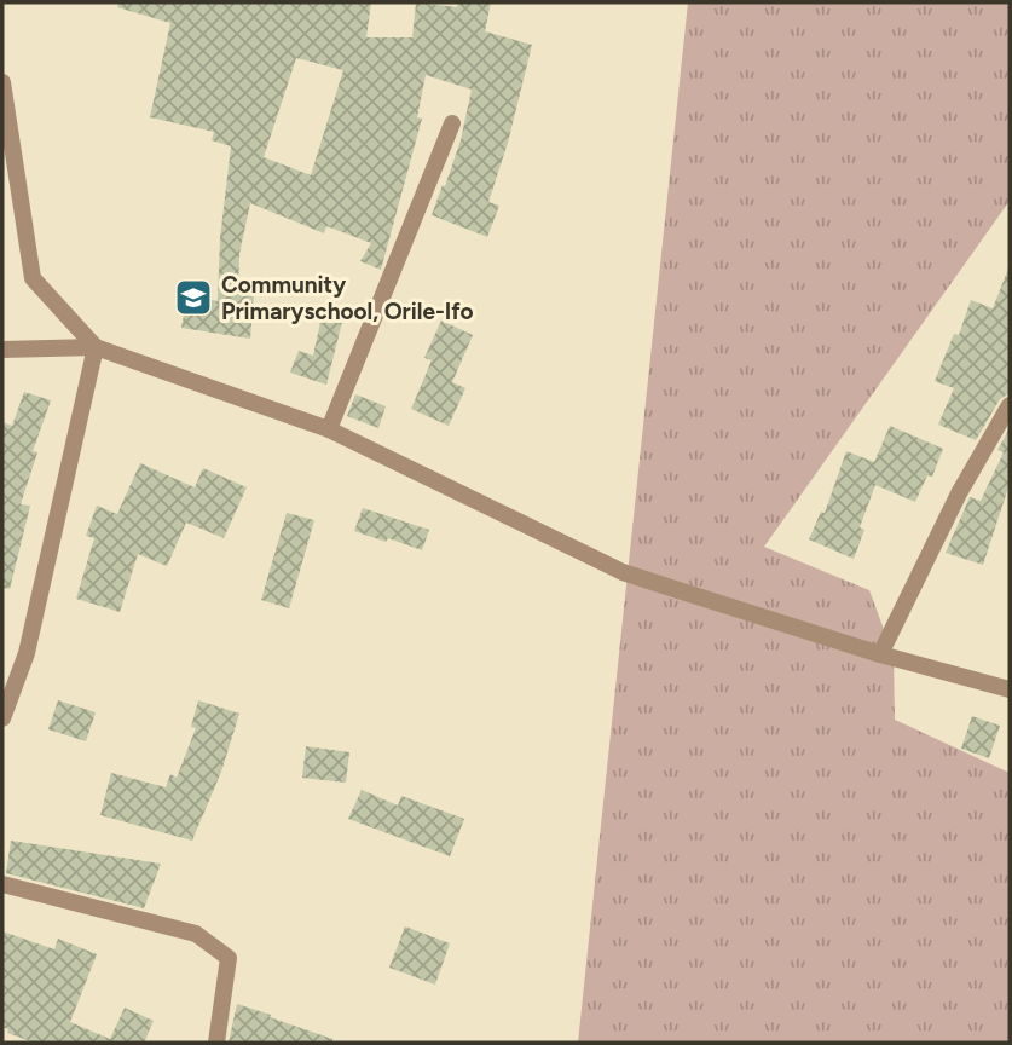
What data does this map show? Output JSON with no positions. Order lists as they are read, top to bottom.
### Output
{
  "places": {
    "school or university": ["Community Primaryschool, Orile-Ifo"]
  }
}
